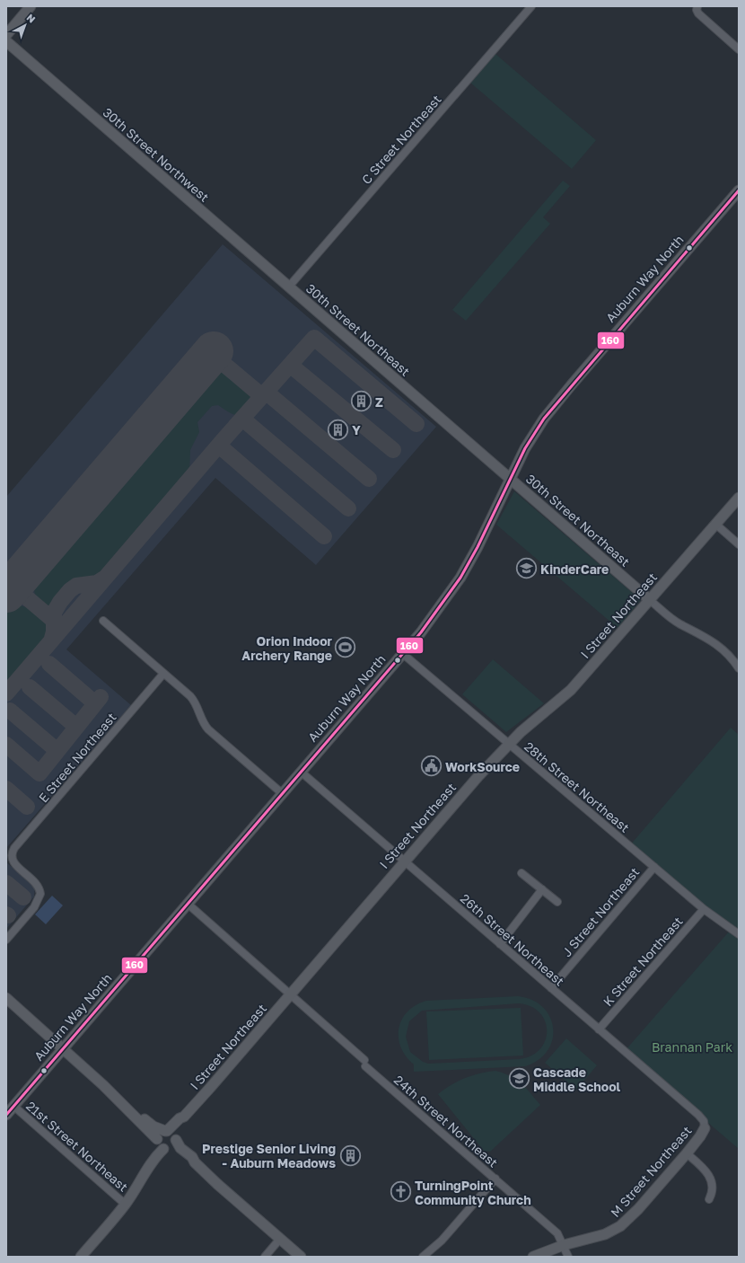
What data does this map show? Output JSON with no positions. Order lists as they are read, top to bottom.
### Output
{
  "streets": {
    "street": [
      "C Street Northeast",
      "30th Street Northwest",
      "Auburn Way North",
      "30th Street Northeast",
      "I Street Northeast",
      "E Street Northeast",
      "28th Street Northeast",
      "J Street Northeast",
      "26th Street Northeast",
      "K Street Northeast",
      "24th Street Northeast",
      "21st Street Northeast",
      "M Street Northeast"
    ]
  },
  "crossings": [
    ["C Street Northeast", "30th Street Northwest"],
    ["C Street Northeast", "30th Street Northeast"],
    ["30th Street Northwest", "30th Street Northeast"],
    ["Auburn Way North", "30th Street Northeast"],
    ["Auburn Way North", "28th Street Northeast"],
    ["Auburn Way North", "26th Street Northeast"],
    ["Auburn Way North", "24th Street Northeast"],
    ["Auburn Way North", "21st Street Northeast"],
    ["30th Street Northeast", "I Street Northeast"],
    ["I Street Northeast", "28th Street Northeast"],
    ["I Street Northeast", "26th Street Northeast"],
    ["I Street Northeast", "24th Street Northeast"],
    ["I Street Northeast", "21st Street Northeast"],
    ["28th Street Northeast", "J Street Northeast"],
    ["28th Street Northeast", "K Street Northeast"],
    ["J Street Northeast", "26th Street Northeast"],
    ["26th Street Northeast", "K Street Northeast"],
    ["26th Street Northeast", "M Street Northeast"],
    ["24th Street Northeast", "M Street Northeast"]
  ],
  "parks": ["Brannan Park"],
  "places": {
    "building": ["Z", "Y", "Prestige Senior Living - Auburn Meadows"],
    "school or university": ["KinderCare", "Cascade Middle School"],
    "sports": ["Orion Indoor Archery Range"],
    "public building": ["WorkSource"],
    "church": ["TurningPoint Community Church"]
  },
  "lines": ["transit line 160"],
  "north": "top right"
}
